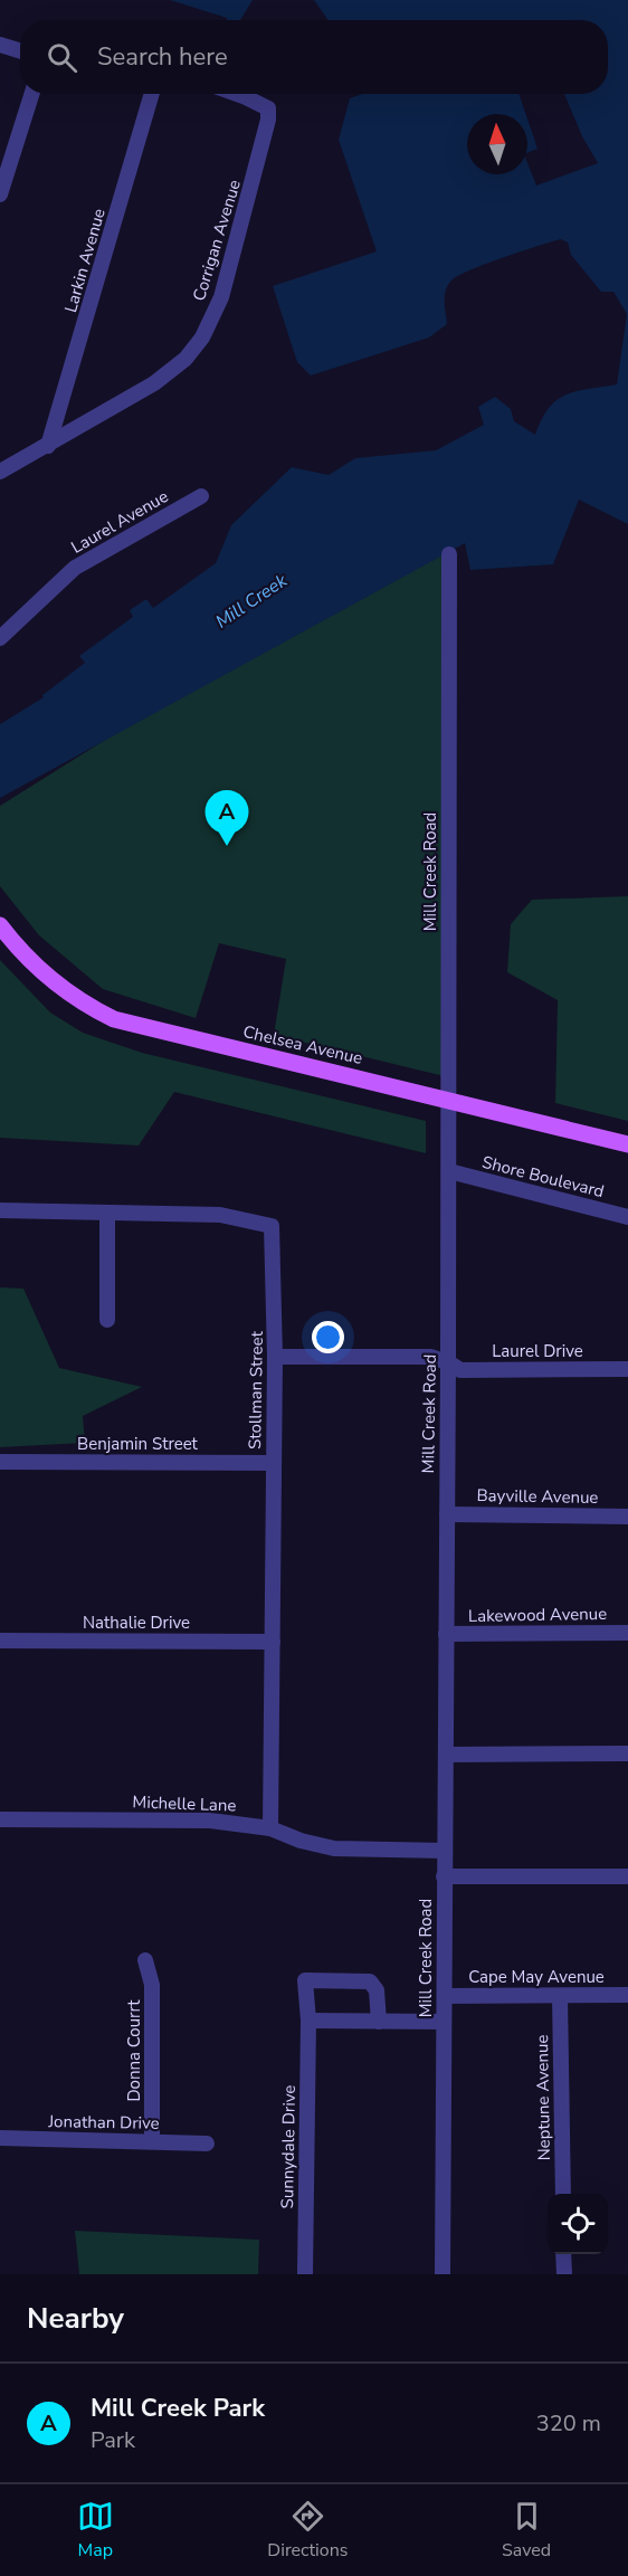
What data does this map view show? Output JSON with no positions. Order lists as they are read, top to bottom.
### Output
{
  "streets": {
    "main road": ["Chelsea Avenue"],
    "street": [
      "Corrigan Avenue",
      "Larkin Avenue",
      "Laurel Avenue",
      "Mill Creek Road",
      "Shore Boulevard",
      "Laurel Drive",
      "Stollman Street",
      "Benjamin Street",
      "Bayville Avenue",
      "Lakewood Avenue",
      "Nathalie Drive",
      "Michelle Lane",
      "Cape May Avenue",
      "Donna Courrt",
      "Neptune Avenue",
      "Jonathan Drive",
      "Sunnydale Drive"
    ]
  },
  "crossings": [
    ["Corrigan Avenue", "Larkin Avenue"],
    ["Mill Creek Road", "Chelsea Avenue"],
    ["Mill Creek Road", "Shore Boulevard"],
    ["Mill Creek Road", "Laurel Drive"],
    ["Mill Creek Road", "Bayville Avenue"],
    ["Mill Creek Road", "Lakewood Avenue"],
    ["Mill Creek Road", "Michelle Lane"],
    ["Mill Creek Road", "Cape May Avenue"],
    ["Laurel Drive", "Stollman Street"],
    ["Stollman Street", "Benjamin Street"],
    ["Stollman Street", "Nathalie Drive"],
    ["Stollman Street", "Michelle Lane"],
    ["Cape May Avenue", "Neptune Avenue"],
    ["Donna Courrt", "Jonathan Drive"]
  ],
  "water": ["Mill Creek"],
  "north": "top",
  "page": {
    "search": "Search here",
    "pins": "A",
    "heading": "Nearby",
    "list": [
      {
        "mark": "A",
        "name": "Mill Creek Park",
        "note": "Park",
        "value": "320 m"
      }
    ],
    "nav": ["Map", "Directions", "Saved"]
  }
}
